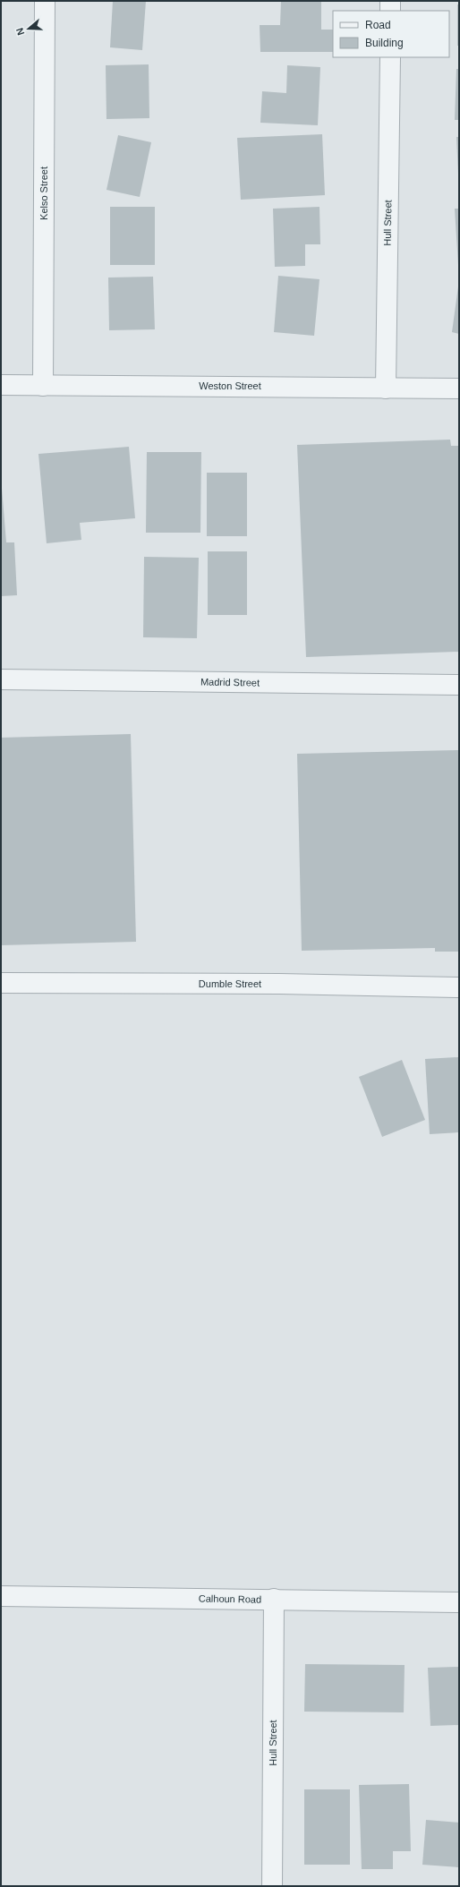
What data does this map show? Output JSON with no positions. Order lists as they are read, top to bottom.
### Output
{
  "streets": {
    "street": [
      "Kelso Street",
      "Hull Street",
      "Weston Street",
      "Madrid Street",
      "Dumble Street",
      "Calhoun Road"
    ]
  },
  "crossings": [
    ["Kelso Street", "Weston Street"],
    ["Hull Street", "Weston Street"],
    ["Hull Street", "Calhoun Road"]
  ],
  "legend": ["Road", "Building"],
  "north": "left"
}
